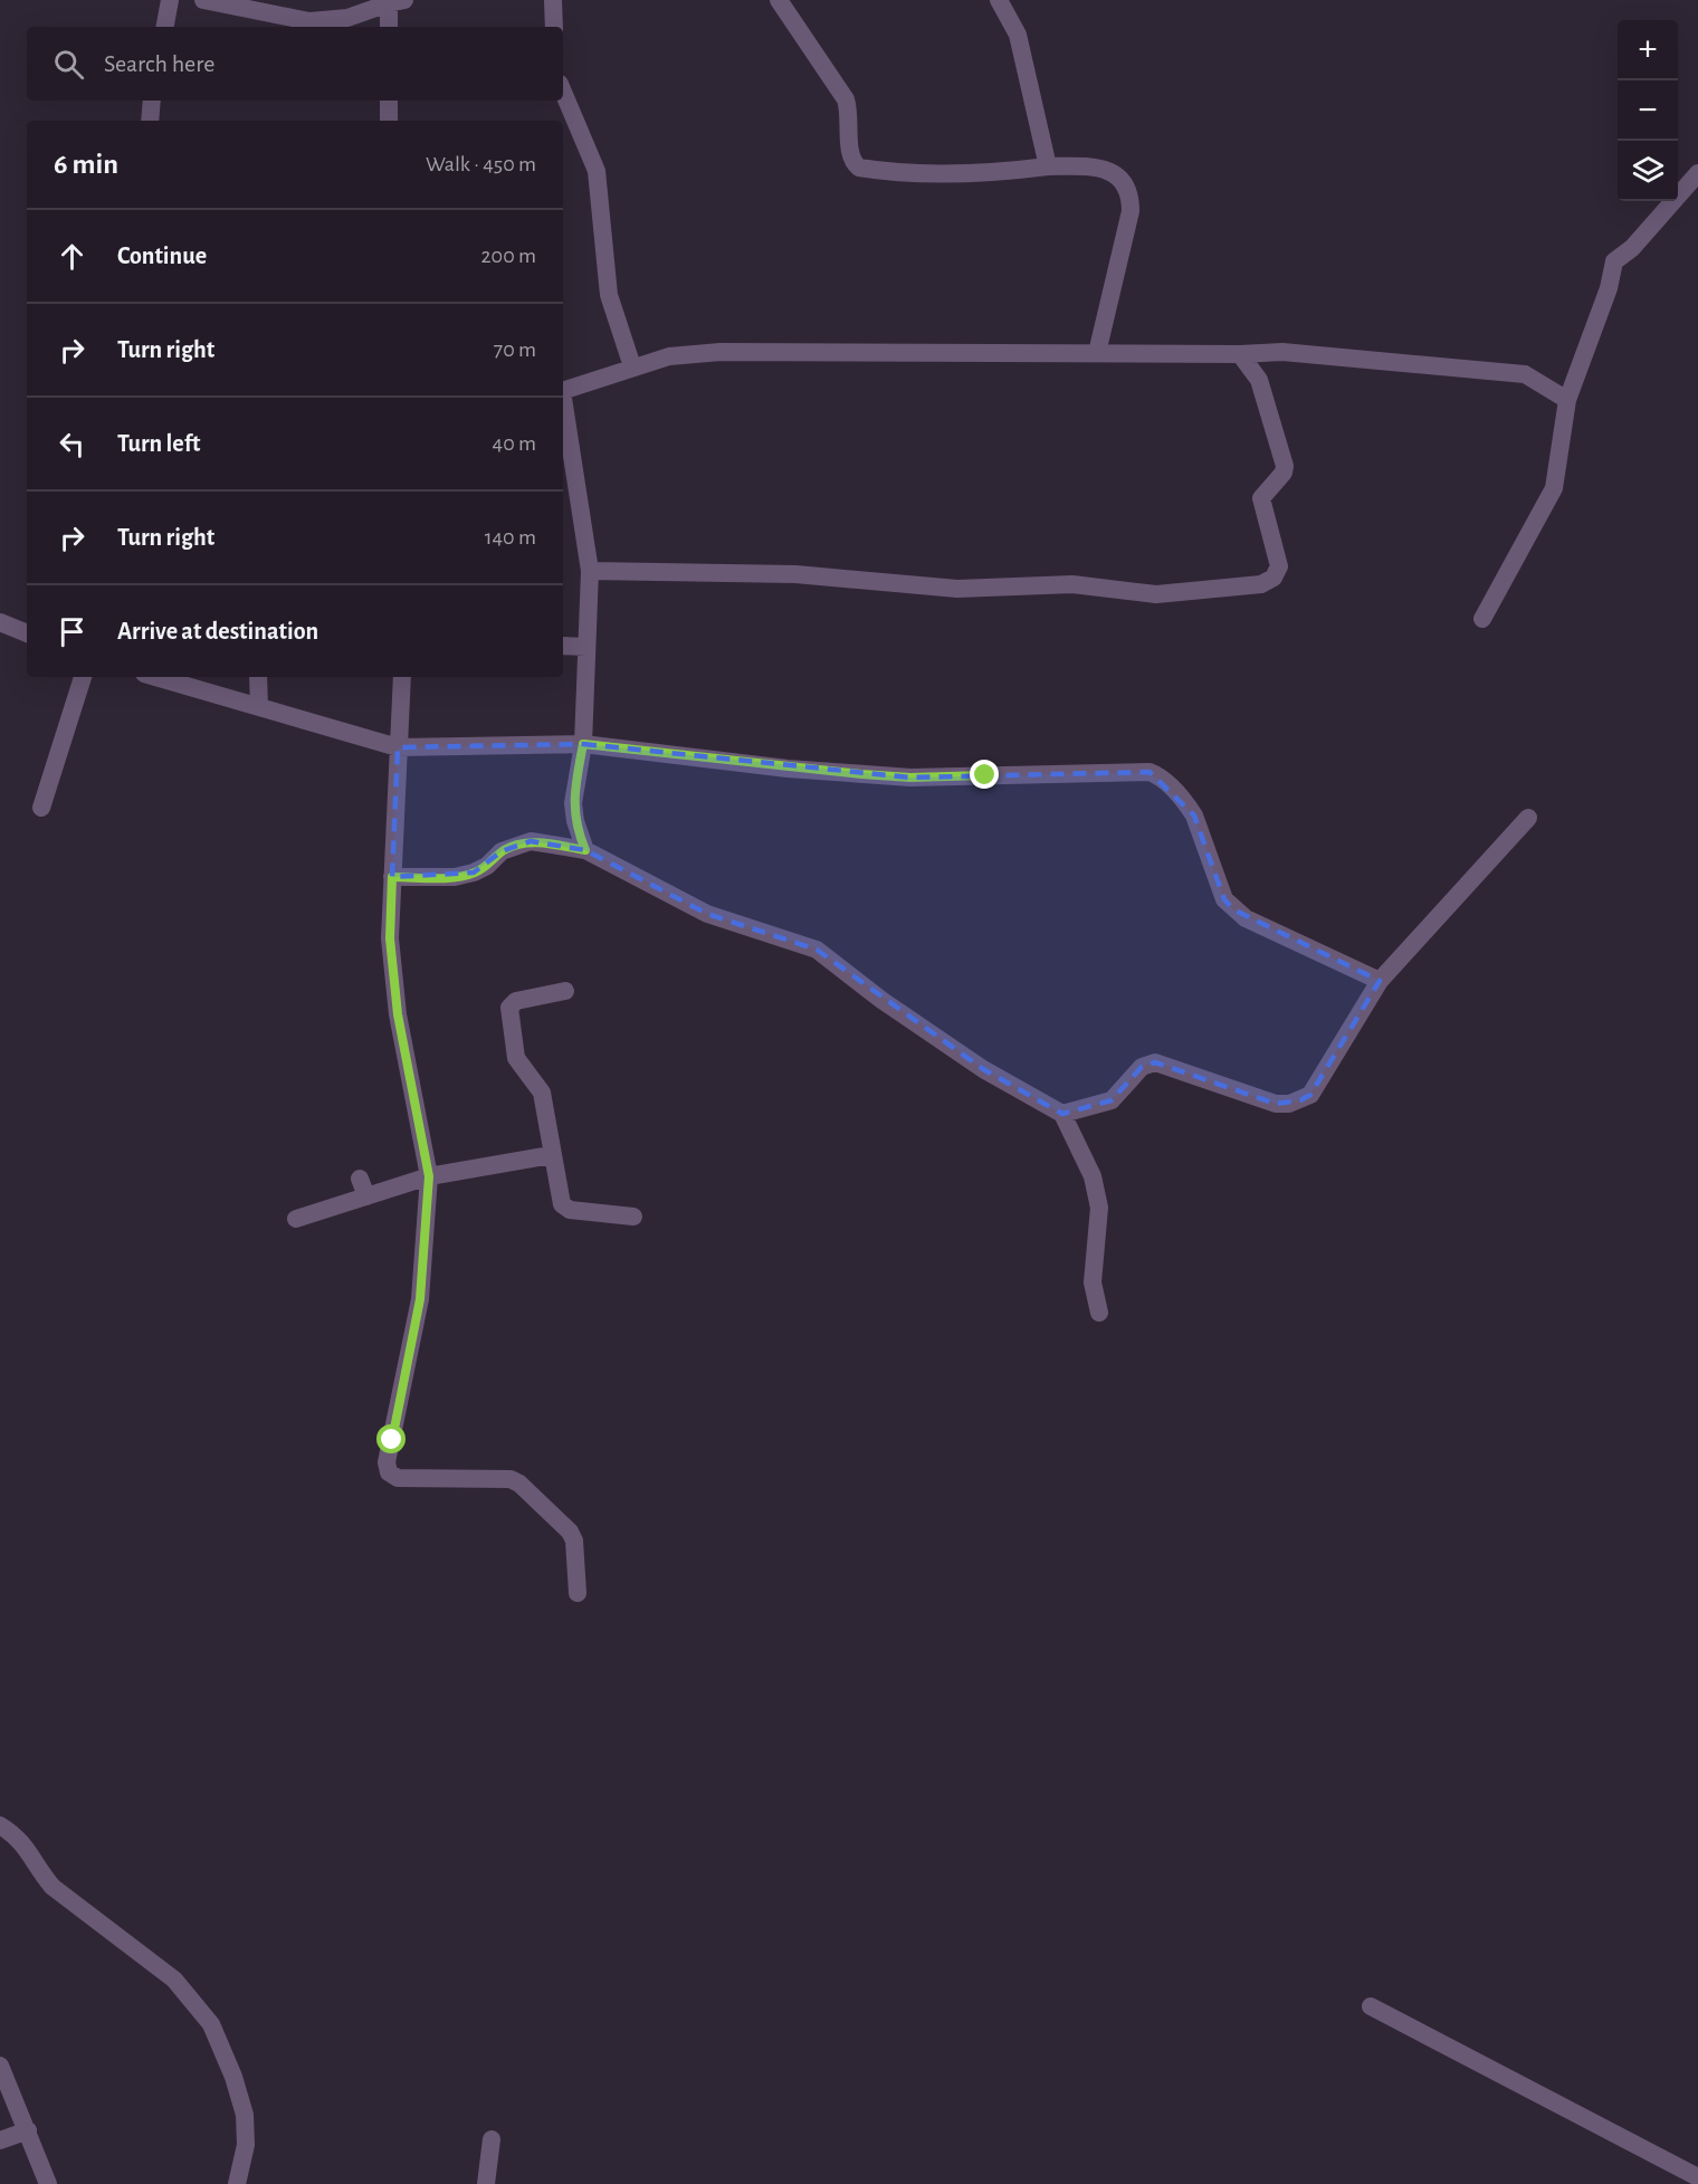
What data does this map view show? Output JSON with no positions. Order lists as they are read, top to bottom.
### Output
{
  "page": {
    "map_buttons": ["+", "−"],
    "search": "Search here",
    "heading": ["6 min", "Walk · 450 m"],
    "list": [
      ["Continue", "200 m"],
      ["Turn right", "70 m"],
      ["Turn left", "40 m"],
      ["Turn right", "140 m"],
      "Arrive at destination"
    ]
  }
}
